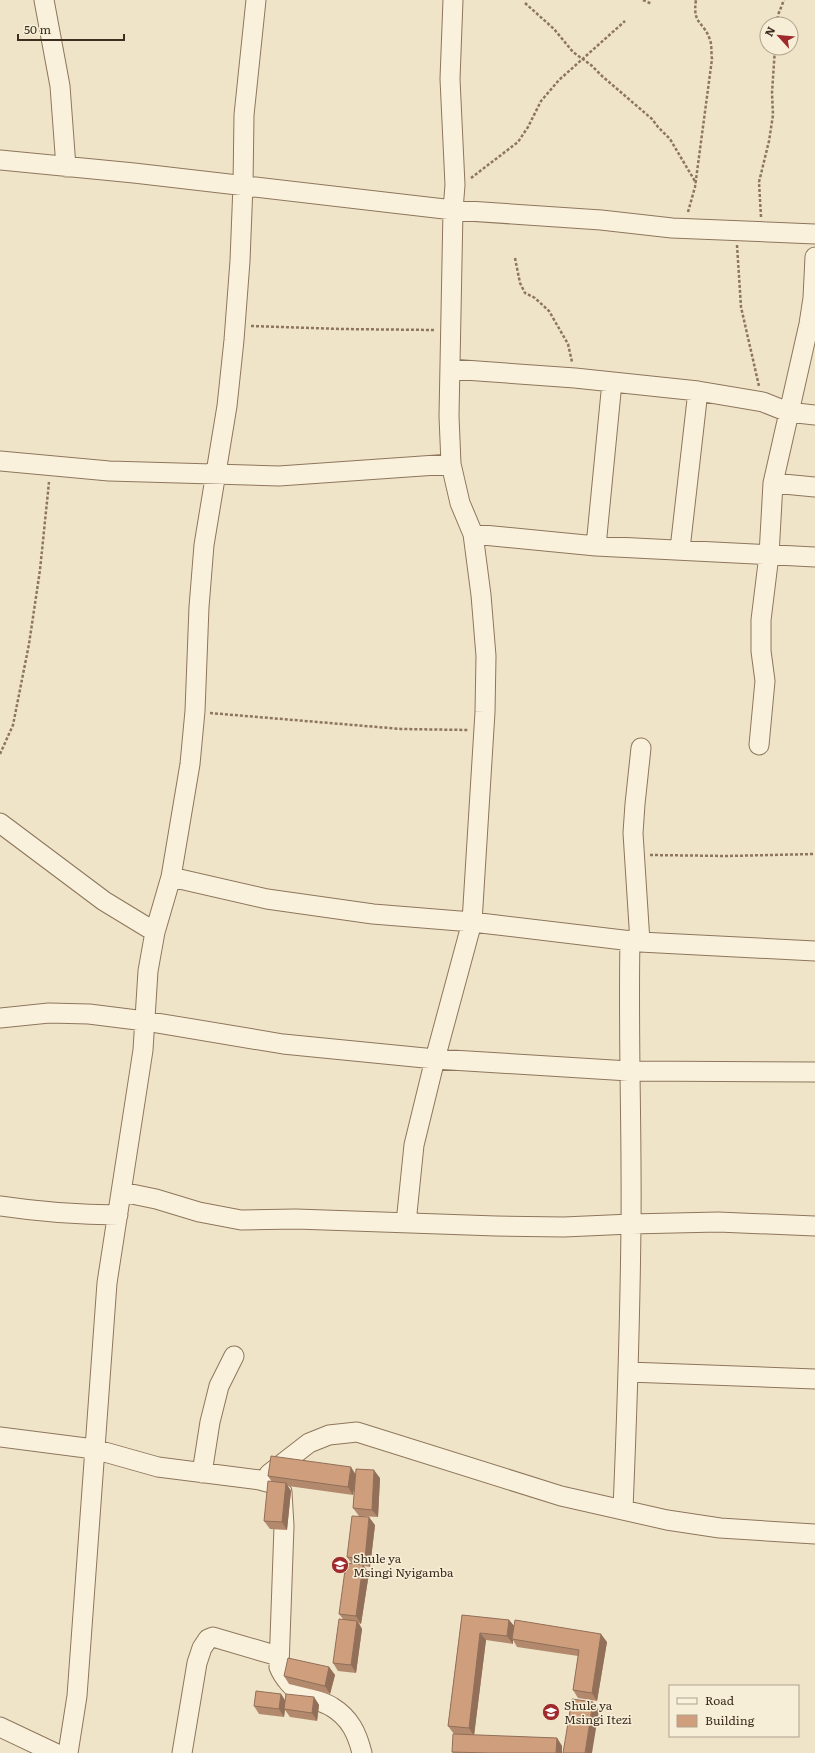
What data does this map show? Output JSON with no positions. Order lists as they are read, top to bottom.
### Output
{
  "places": {
    "school or university": ["Shule ya Msingi Nyigamba", "Shule ya Msingi Itezi"]
  },
  "legend": ["Road", "Building"],
  "scale_bar": "50 m",
  "north": "top left"
}
